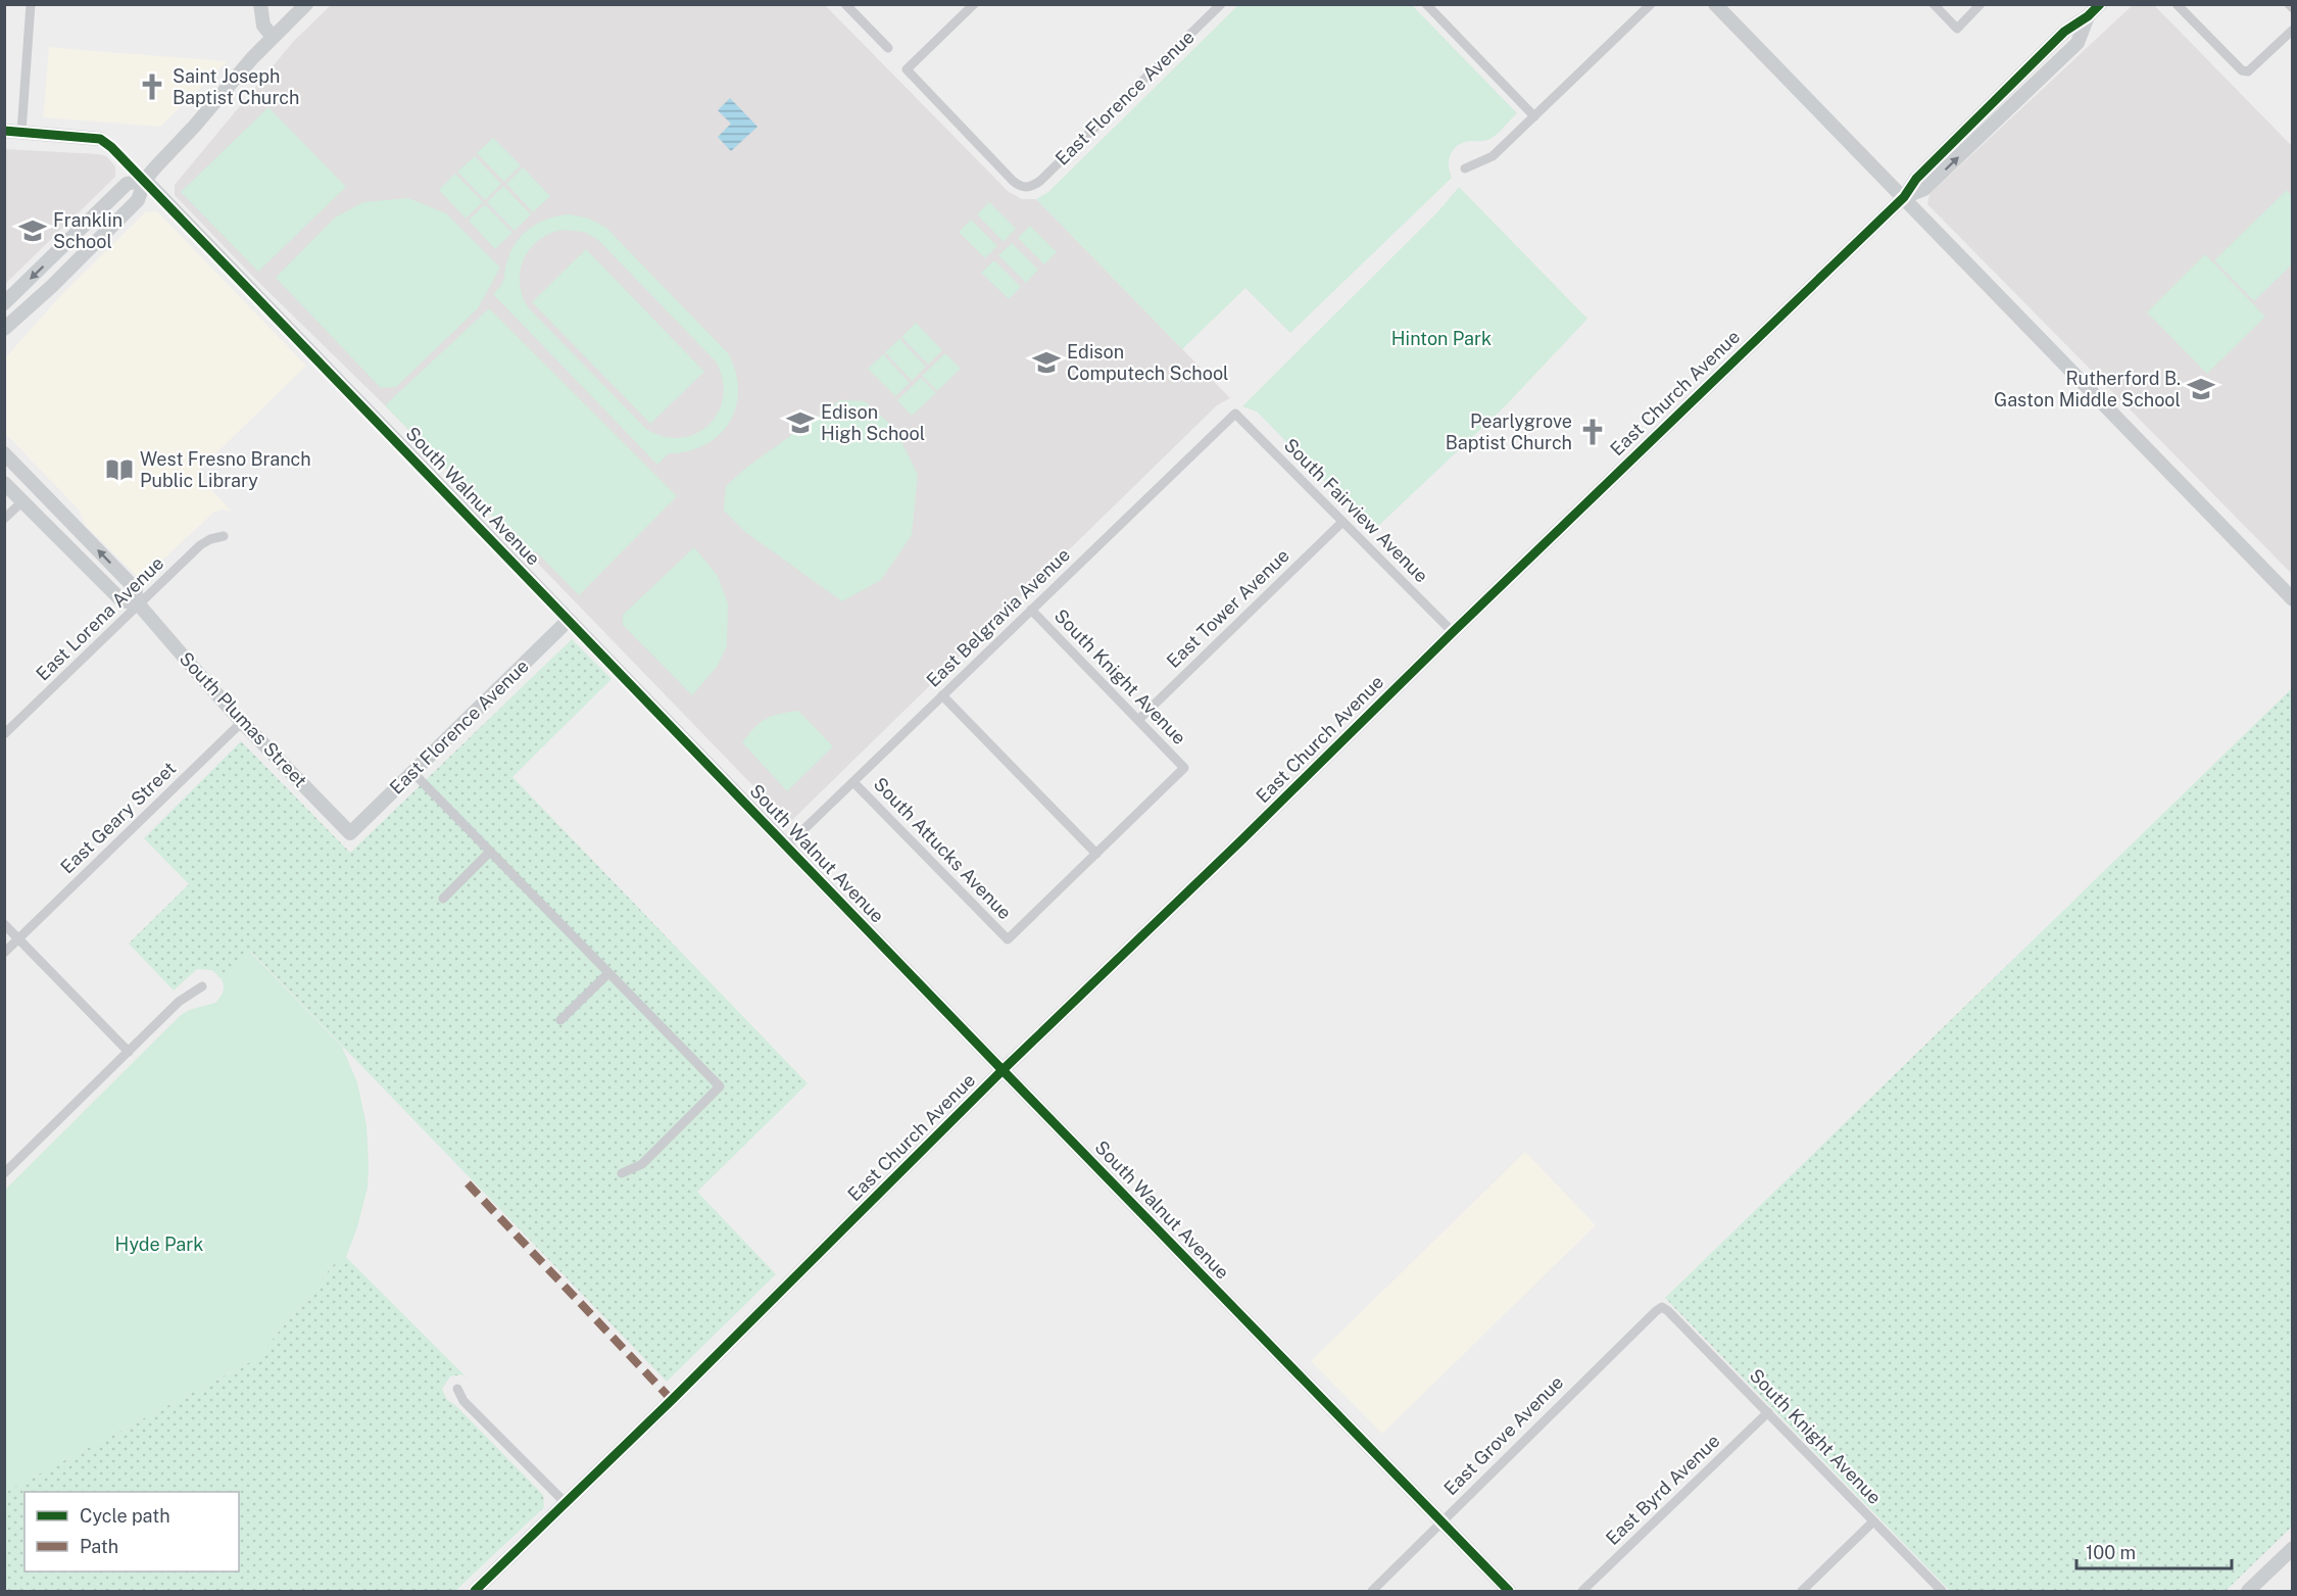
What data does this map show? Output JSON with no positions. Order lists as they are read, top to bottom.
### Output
{
  "streets": {
    "street": [
      "East Florence Avenue",
      "East Church Avenue",
      "South Walnut Avenue",
      "South Fairview Avenue",
      "East Tower Avenue",
      "East Belgravia Avenue",
      "East Lorena Avenue",
      "South Knight Avenue",
      "South Plumas Street",
      "East Geary Street",
      "South Attucks Avenue",
      "East Grove Avenue",
      "East Byrd Avenue"
    ]
  },
  "crossings": [
    ["East Florence Avenue", "South Walnut Avenue"],
    ["East Florence Avenue", "South Plumas Street"],
    ["East Church Avenue", "South Walnut Avenue"],
    ["East Church Avenue", "South Fairview Avenue"],
    ["South Walnut Avenue", "East Belgravia Avenue"],
    ["South Walnut Avenue", "East Grove Avenue"],
    ["South Fairview Avenue", "East Tower Avenue"],
    ["South Fairview Avenue", "East Belgravia Avenue"],
    ["East Tower Avenue", "South Knight Avenue"],
    ["East Belgravia Avenue", "South Knight Avenue"],
    ["East Belgravia Avenue", "South Attucks Avenue"],
    ["East Lorena Avenue", "South Plumas Street"],
    ["South Knight Avenue", "South Attucks Avenue"],
    ["South Knight Avenue", "East Grove Avenue"],
    ["South Knight Avenue", "East Byrd Avenue"],
    ["South Plumas Street", "East Geary Street"]
  ],
  "parks": ["Hinton Park", "Hyde Park"],
  "places": {
    "church": ["Saint Joseph Baptist Church", "Pearlygrove Baptist Church"],
    "school or university": [
      "Franklin School",
      "Edison Computech School",
      "Rutherford B. Gaston Middle School",
      "Edison High School"
    ],
    "library": ["West Fresno Branch Public Library"]
  },
  "legend": ["Cycle path", "Path"],
  "scale_bar": "100 m"
}
